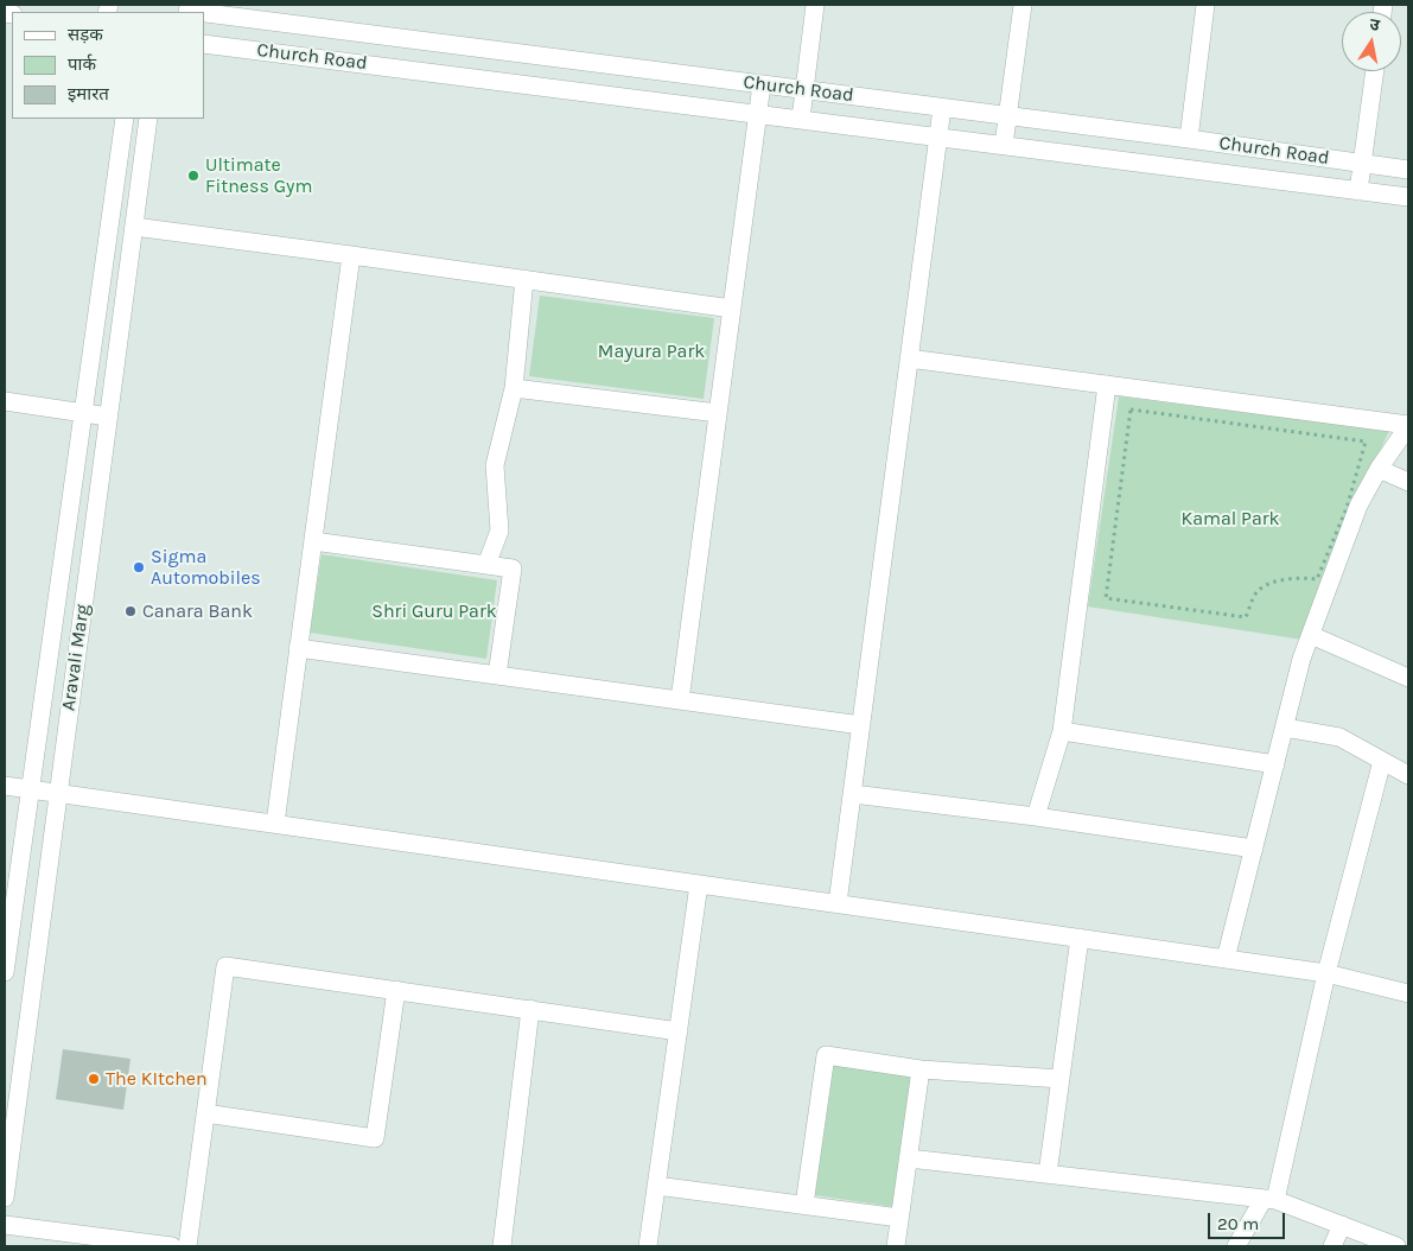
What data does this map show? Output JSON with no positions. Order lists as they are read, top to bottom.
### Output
{
  "streets": {
    "street": ["Church Road", "Aravali Marg"]
  },
  "parks": ["Mayura Park", "Kamal Park", "Shri Guru Park"],
  "places": [
    "Ultimate Fitness Gym",
    "Sigma Automobiles",
    "Canara Bank",
    "The KItchen"
  ],
  "legend": ["सड़क", "पार्क", "इमारत"],
  "scale_bar": "20 m",
  "north": "top"
}
